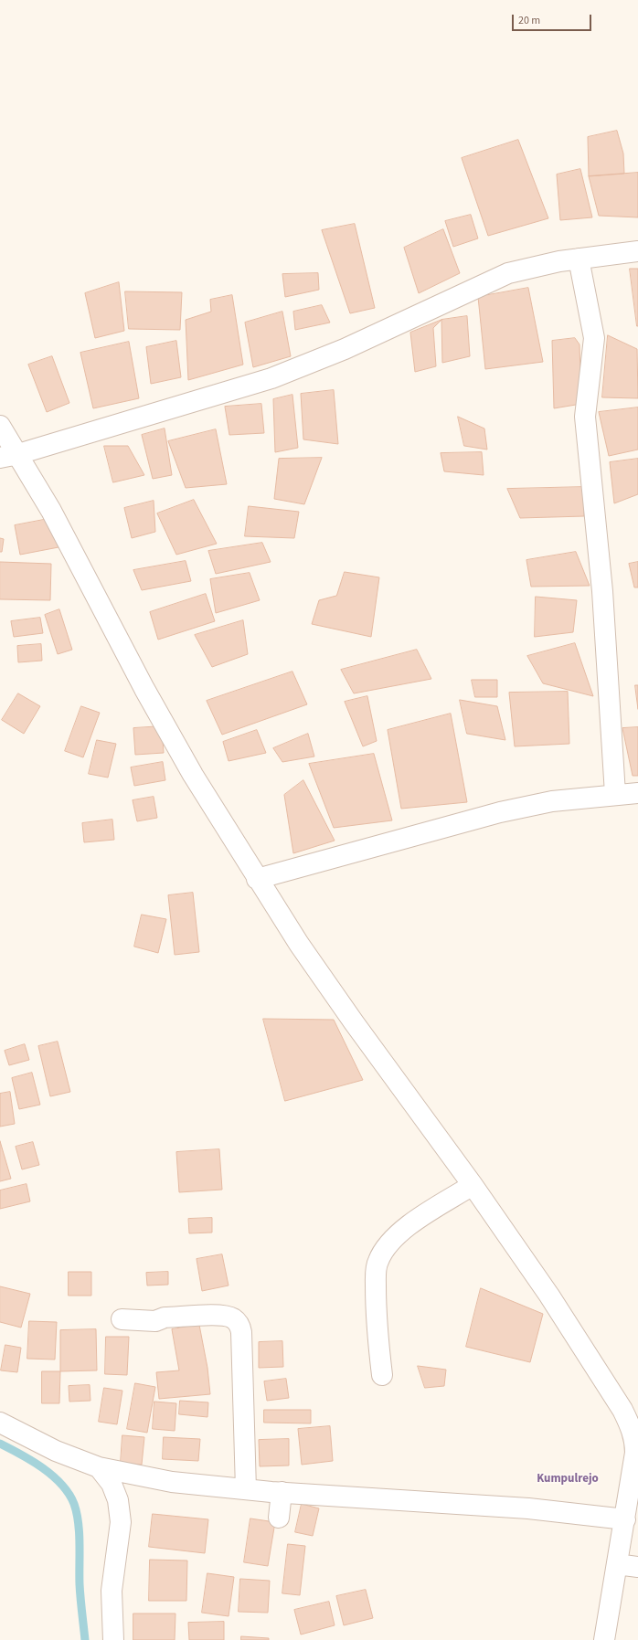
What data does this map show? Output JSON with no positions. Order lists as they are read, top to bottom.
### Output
{
  "districts": ["Kumpulrejo"],
  "scale_bar": "20 m"
}
